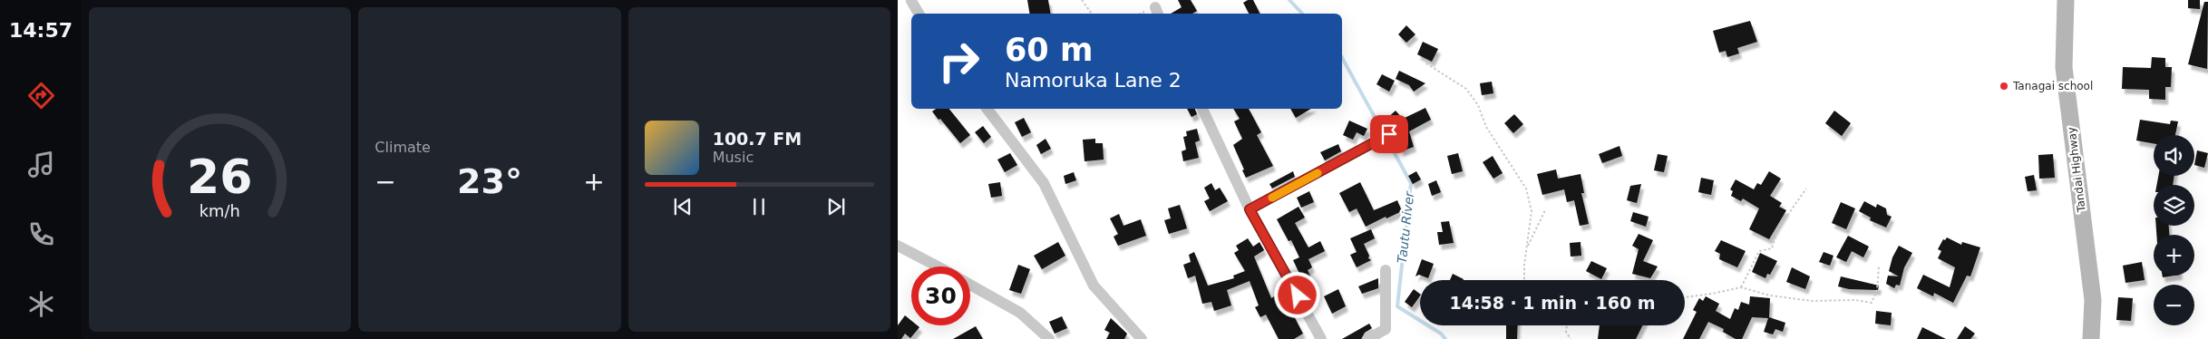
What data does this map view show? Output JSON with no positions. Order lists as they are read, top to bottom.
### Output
{
  "streets": {
    "main road": ["Tandai Highway"]
  },
  "water": ["Tautu River"],
  "places": ["Tanagai school"],
  "page": {
    "tabs": "14:57",
    "tile": "Climate",
    "turn": ["60 m", "Namoruka Lane 2"],
    "song": ["100.7 FM", "Music"],
    "map_buttons": ["+", "−"],
    "heat": ["−", "23°", "+"],
    "limit": "30",
    "trip": "14:58 · 1 min · 160 m",
    "gauge": ["26", "km/h"]
  }
}
